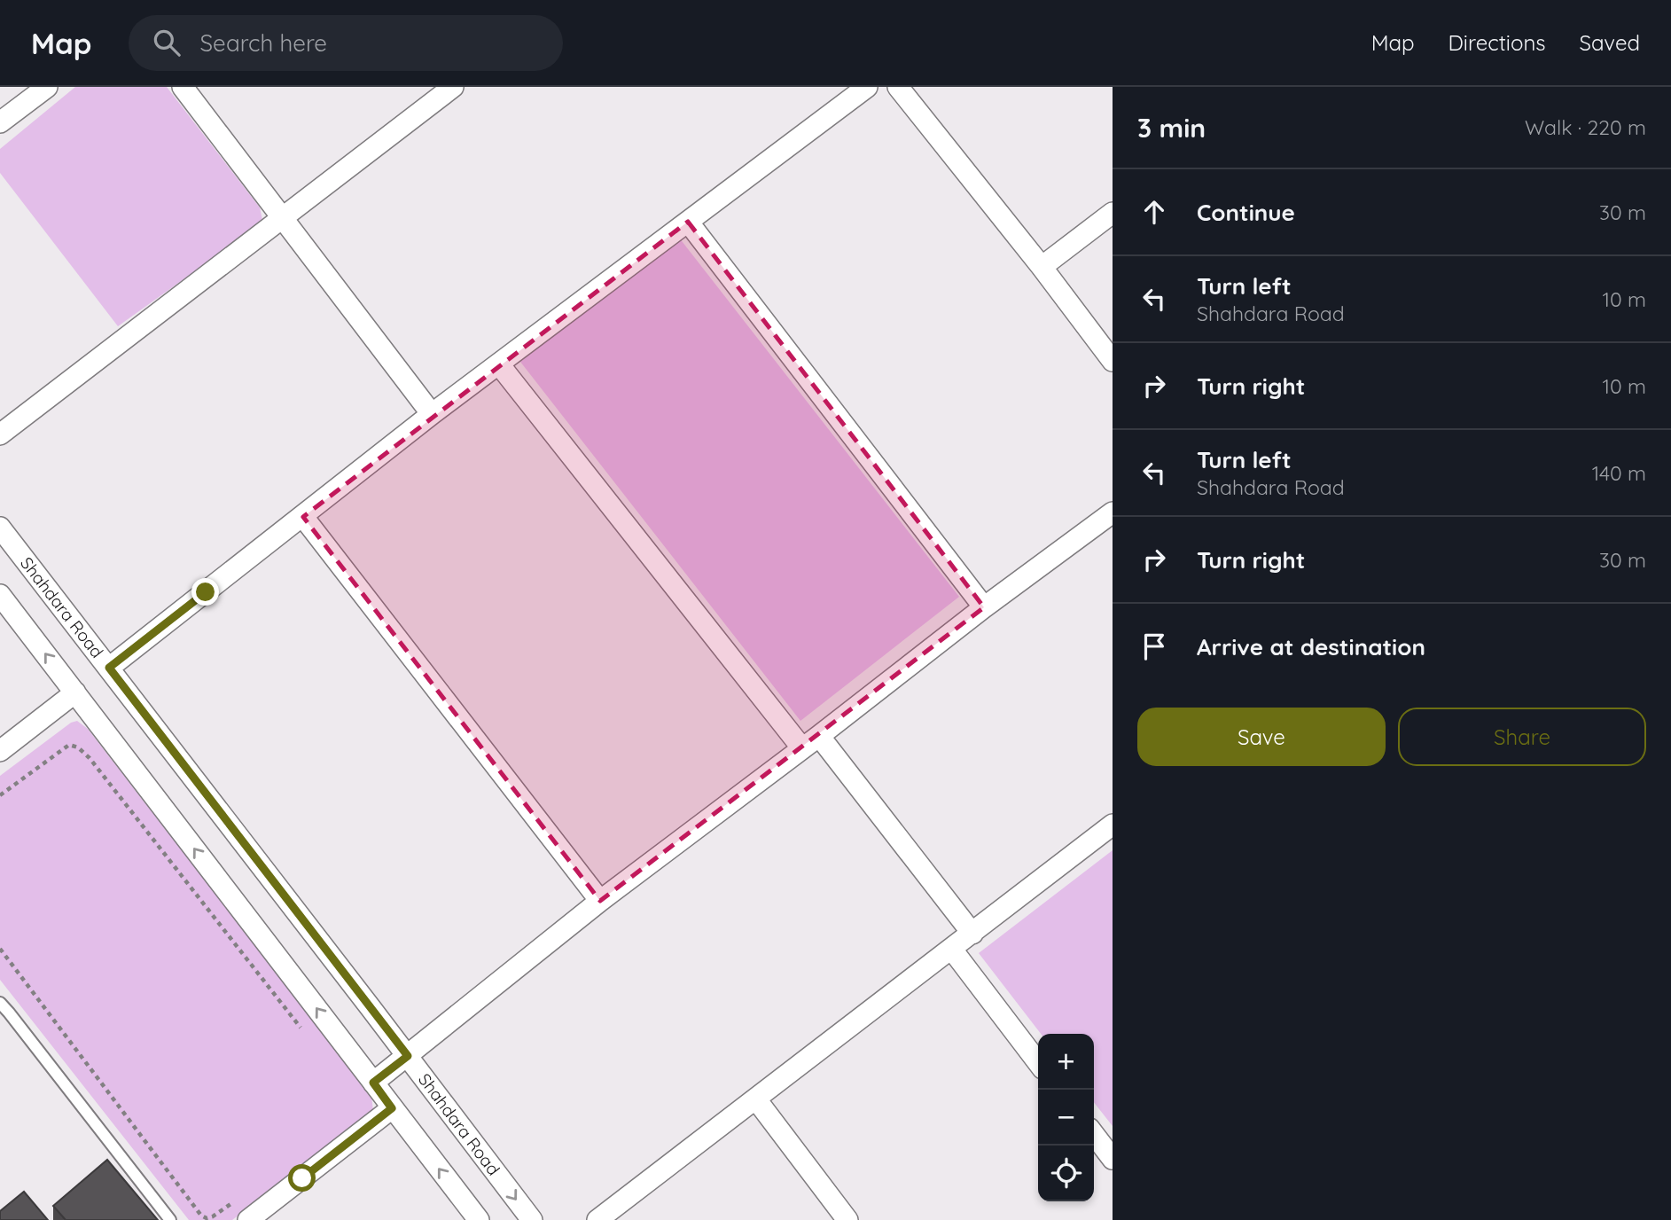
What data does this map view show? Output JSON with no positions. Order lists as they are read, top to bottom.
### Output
{
  "streets": {
    "street": ["Shahdara Road"]
  },
  "page": {
    "header": "Map",
    "search": "Search here",
    "nav": ["Map", "Directions", "Saved"],
    "heading": ["3 min", "Walk · 220 m"],
    "list": [
      ["Continue", "30 m"],
      ["Turn left", "Shahdara Road", "10 m"],
      ["Turn right", "10 m"],
      ["Turn left", "Shahdara Road", "140 m"],
      ["Turn right", "30 m"],
      "Arrive at destination"
    ],
    "buttons": ["Save", "Share"],
    "map_buttons": ["+", "−"]
  }
}
